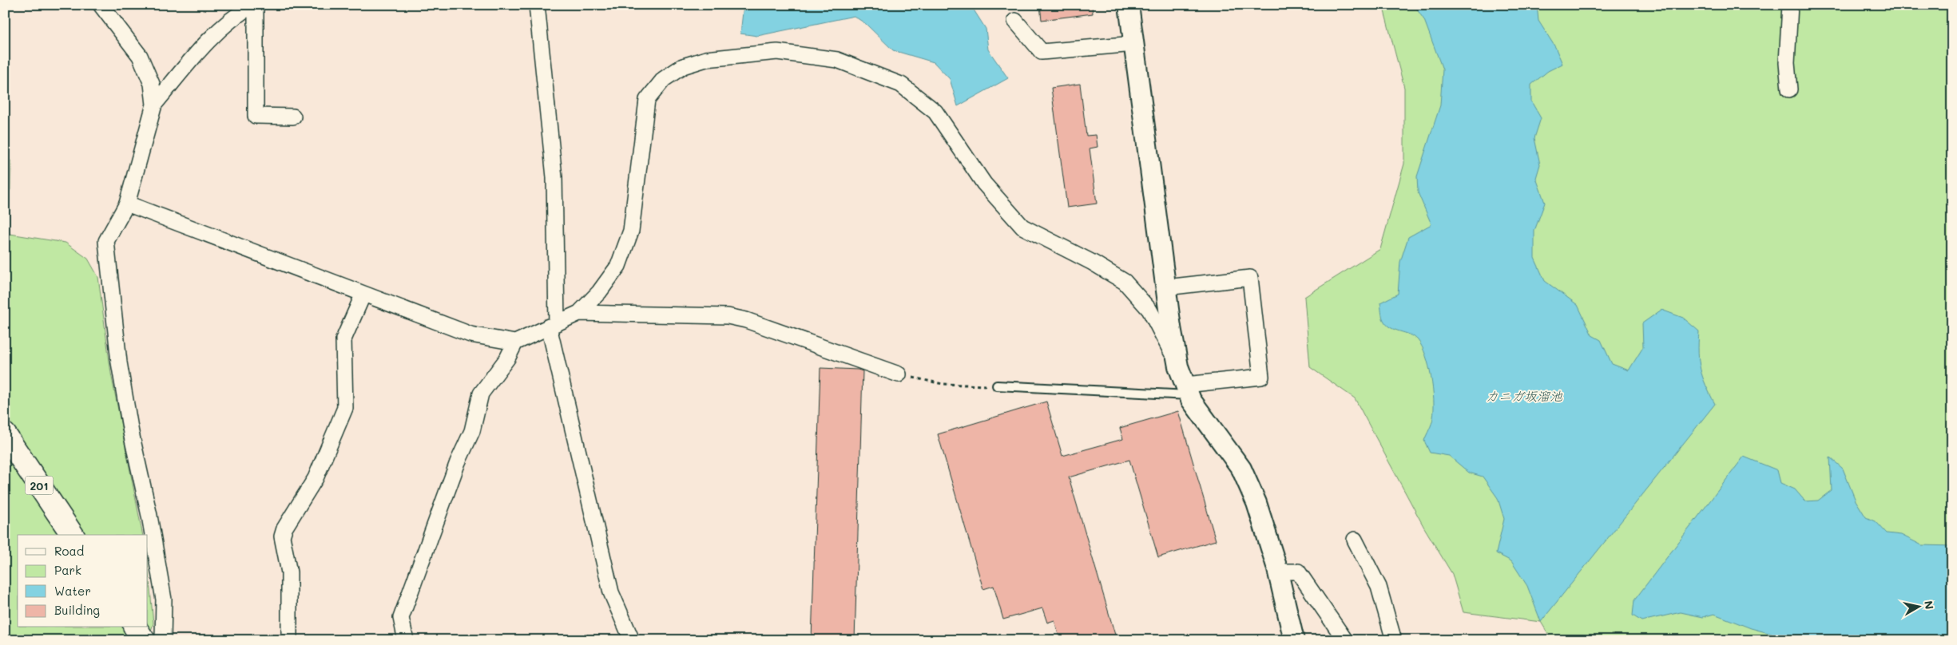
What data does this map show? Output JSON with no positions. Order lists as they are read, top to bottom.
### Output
{
  "streets": {
    "highway": ["201"]
  },
  "water": ["カニガ坂溜池"],
  "legend": [
    "Road",
    "Park",
    "Water",
    "Building"
  ],
  "north": "right"
}
